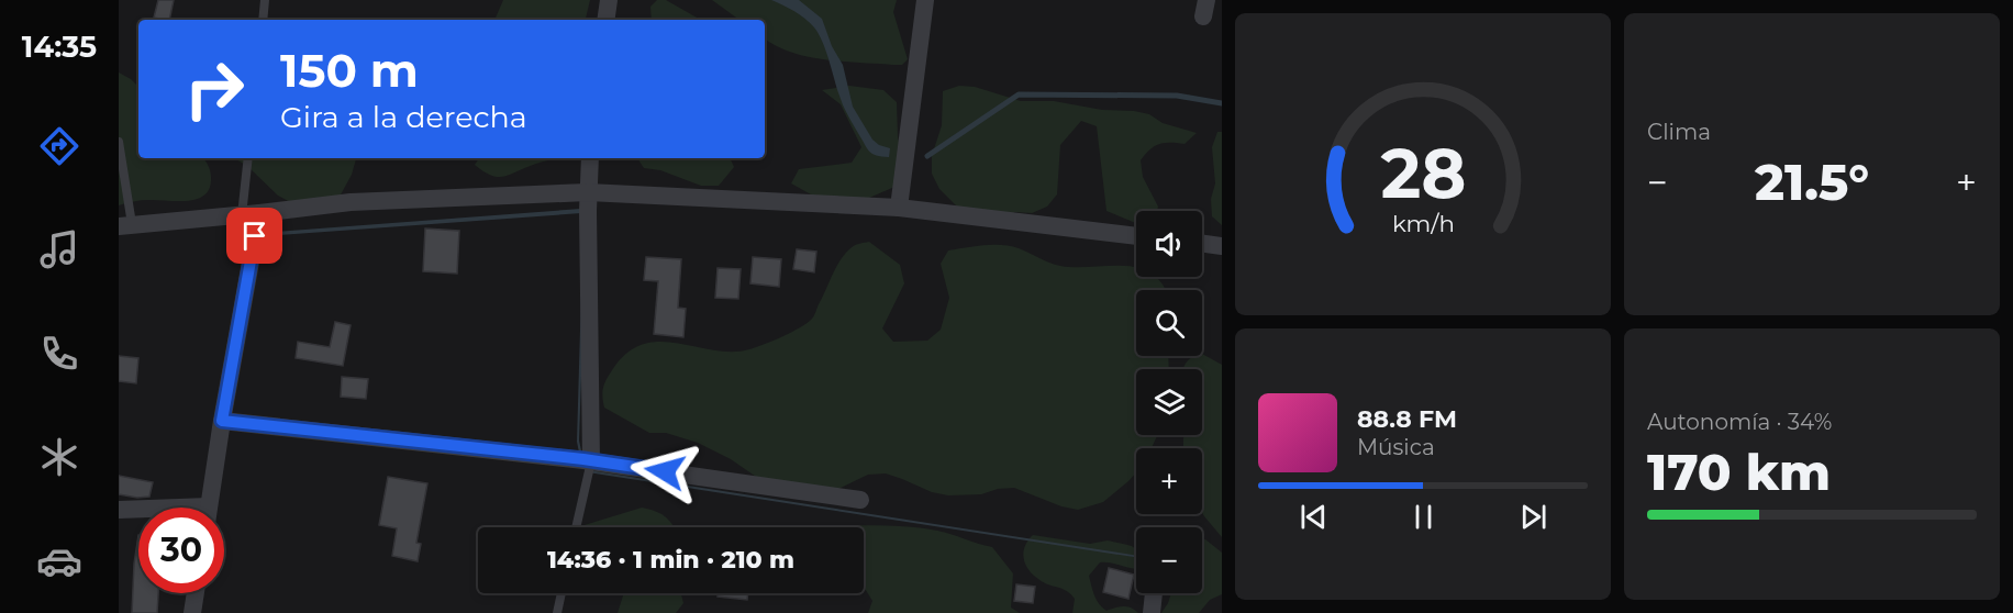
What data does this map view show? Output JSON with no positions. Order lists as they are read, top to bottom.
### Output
{
  "page": {
    "tabs": "14:35",
    "tile": [
      "Clima",
      ["Autonomía · 34%", "170 km"]
    ],
    "turn": ["150 m", "Gira a la derecha"],
    "heat": ["−", "21.5°", "+"],
    "map_buttons": ["+", "−"],
    "song": ["88.8 FM", "Música"],
    "limit": "30",
    "trip": "14:36 · 1 min · 210 m",
    "gauge": ["28", "km/h"]
  }
}
